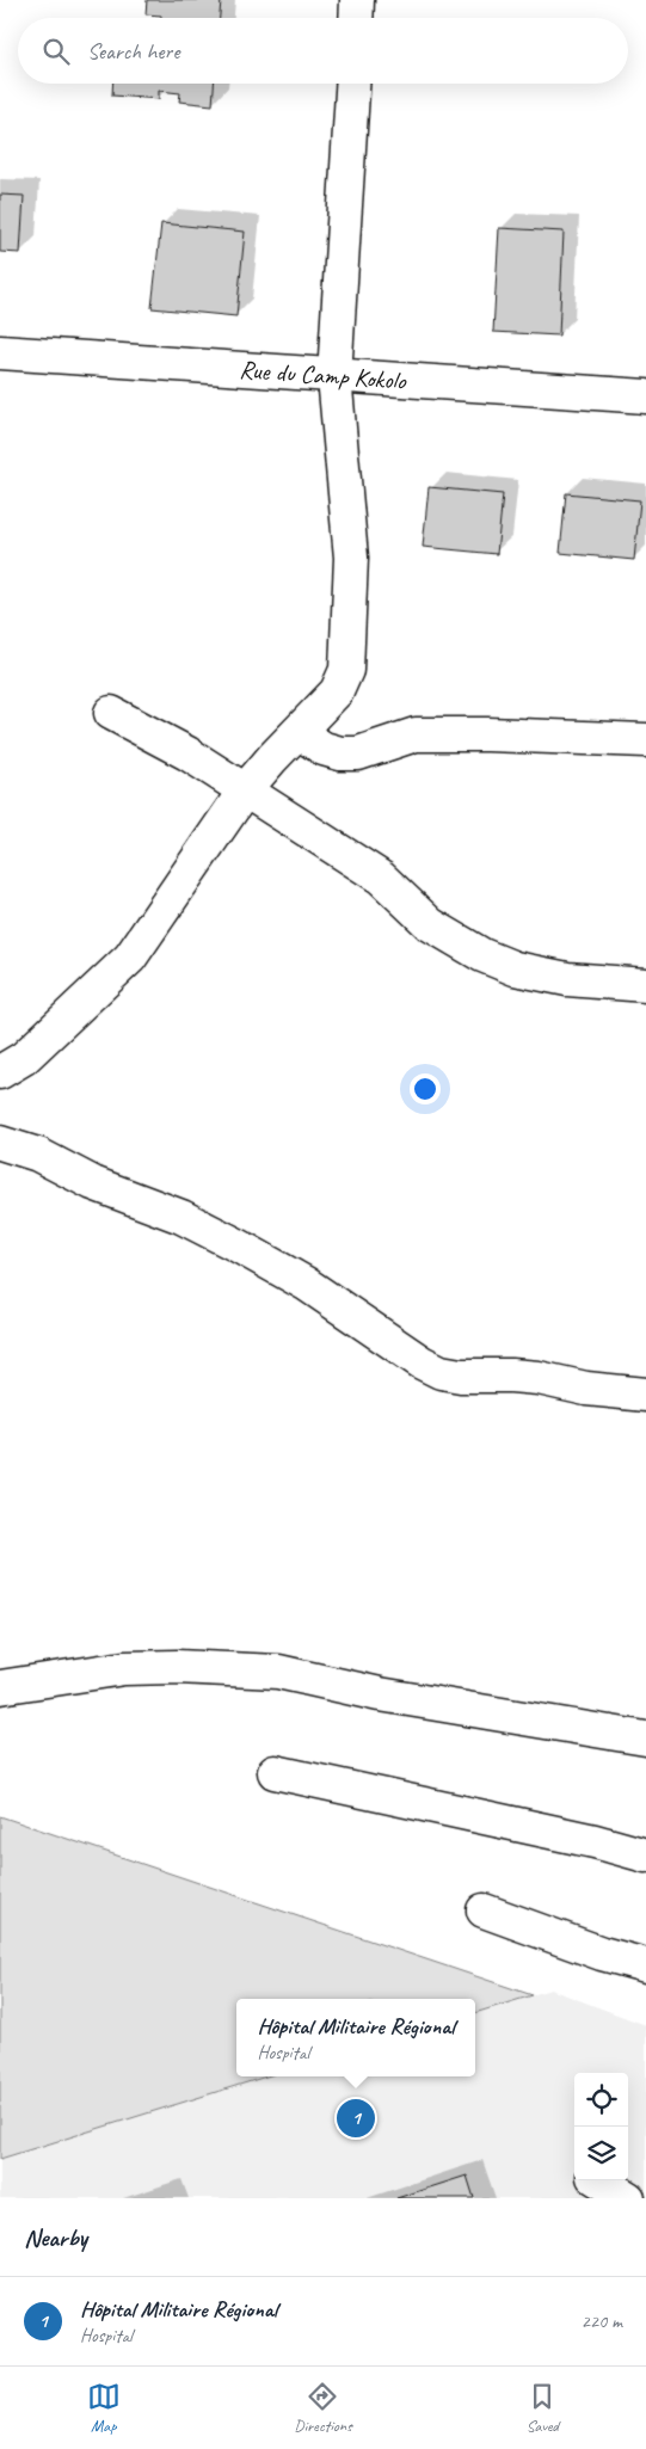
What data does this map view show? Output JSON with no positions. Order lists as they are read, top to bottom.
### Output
{
  "streets": {
    "street": ["Rue du Camp Kokolo"]
  },
  "page": {
    "search": "Search here",
    "popup": ["Hôpital Militaire Régional", "Hospital"],
    "pins": "1",
    "heading": "Nearby",
    "list": [
      {
        "mark": "1",
        "name": "Hôpital Militaire Régional",
        "note": "Hospital",
        "value": "220 m"
      }
    ],
    "nav": ["Map", "Directions", "Saved"]
  }
}
